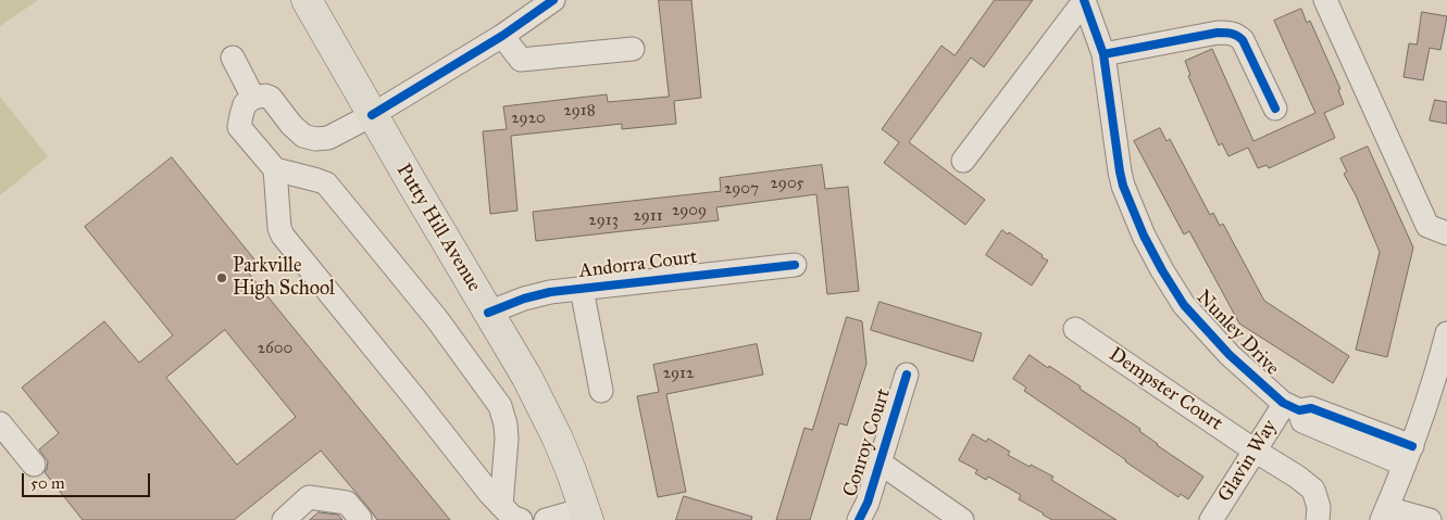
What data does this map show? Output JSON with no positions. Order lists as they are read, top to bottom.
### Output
{
  "streets": {
    "main road": ["Putty Hill Avenue"],
    "street": [
      "Andorra Court",
      "Nunley Drive",
      "Dempster Court",
      "Conroy Court",
      "Glavin Way"
    ]
  },
  "crossings": [
    ["Putty Hill Avenue", "Andorra Court"],
    ["Nunley Drive", "Glavin Way"],
    ["Dempster Court", "Glavin Way"]
  ],
  "places": ["Parkville High School"],
  "house_numbers": [
    "2918",
    "2920",
    "2905",
    "2907",
    "2909",
    "2911",
    "2913",
    "2600",
    "2912"
  ],
  "scale_bar": "50 m"
}
